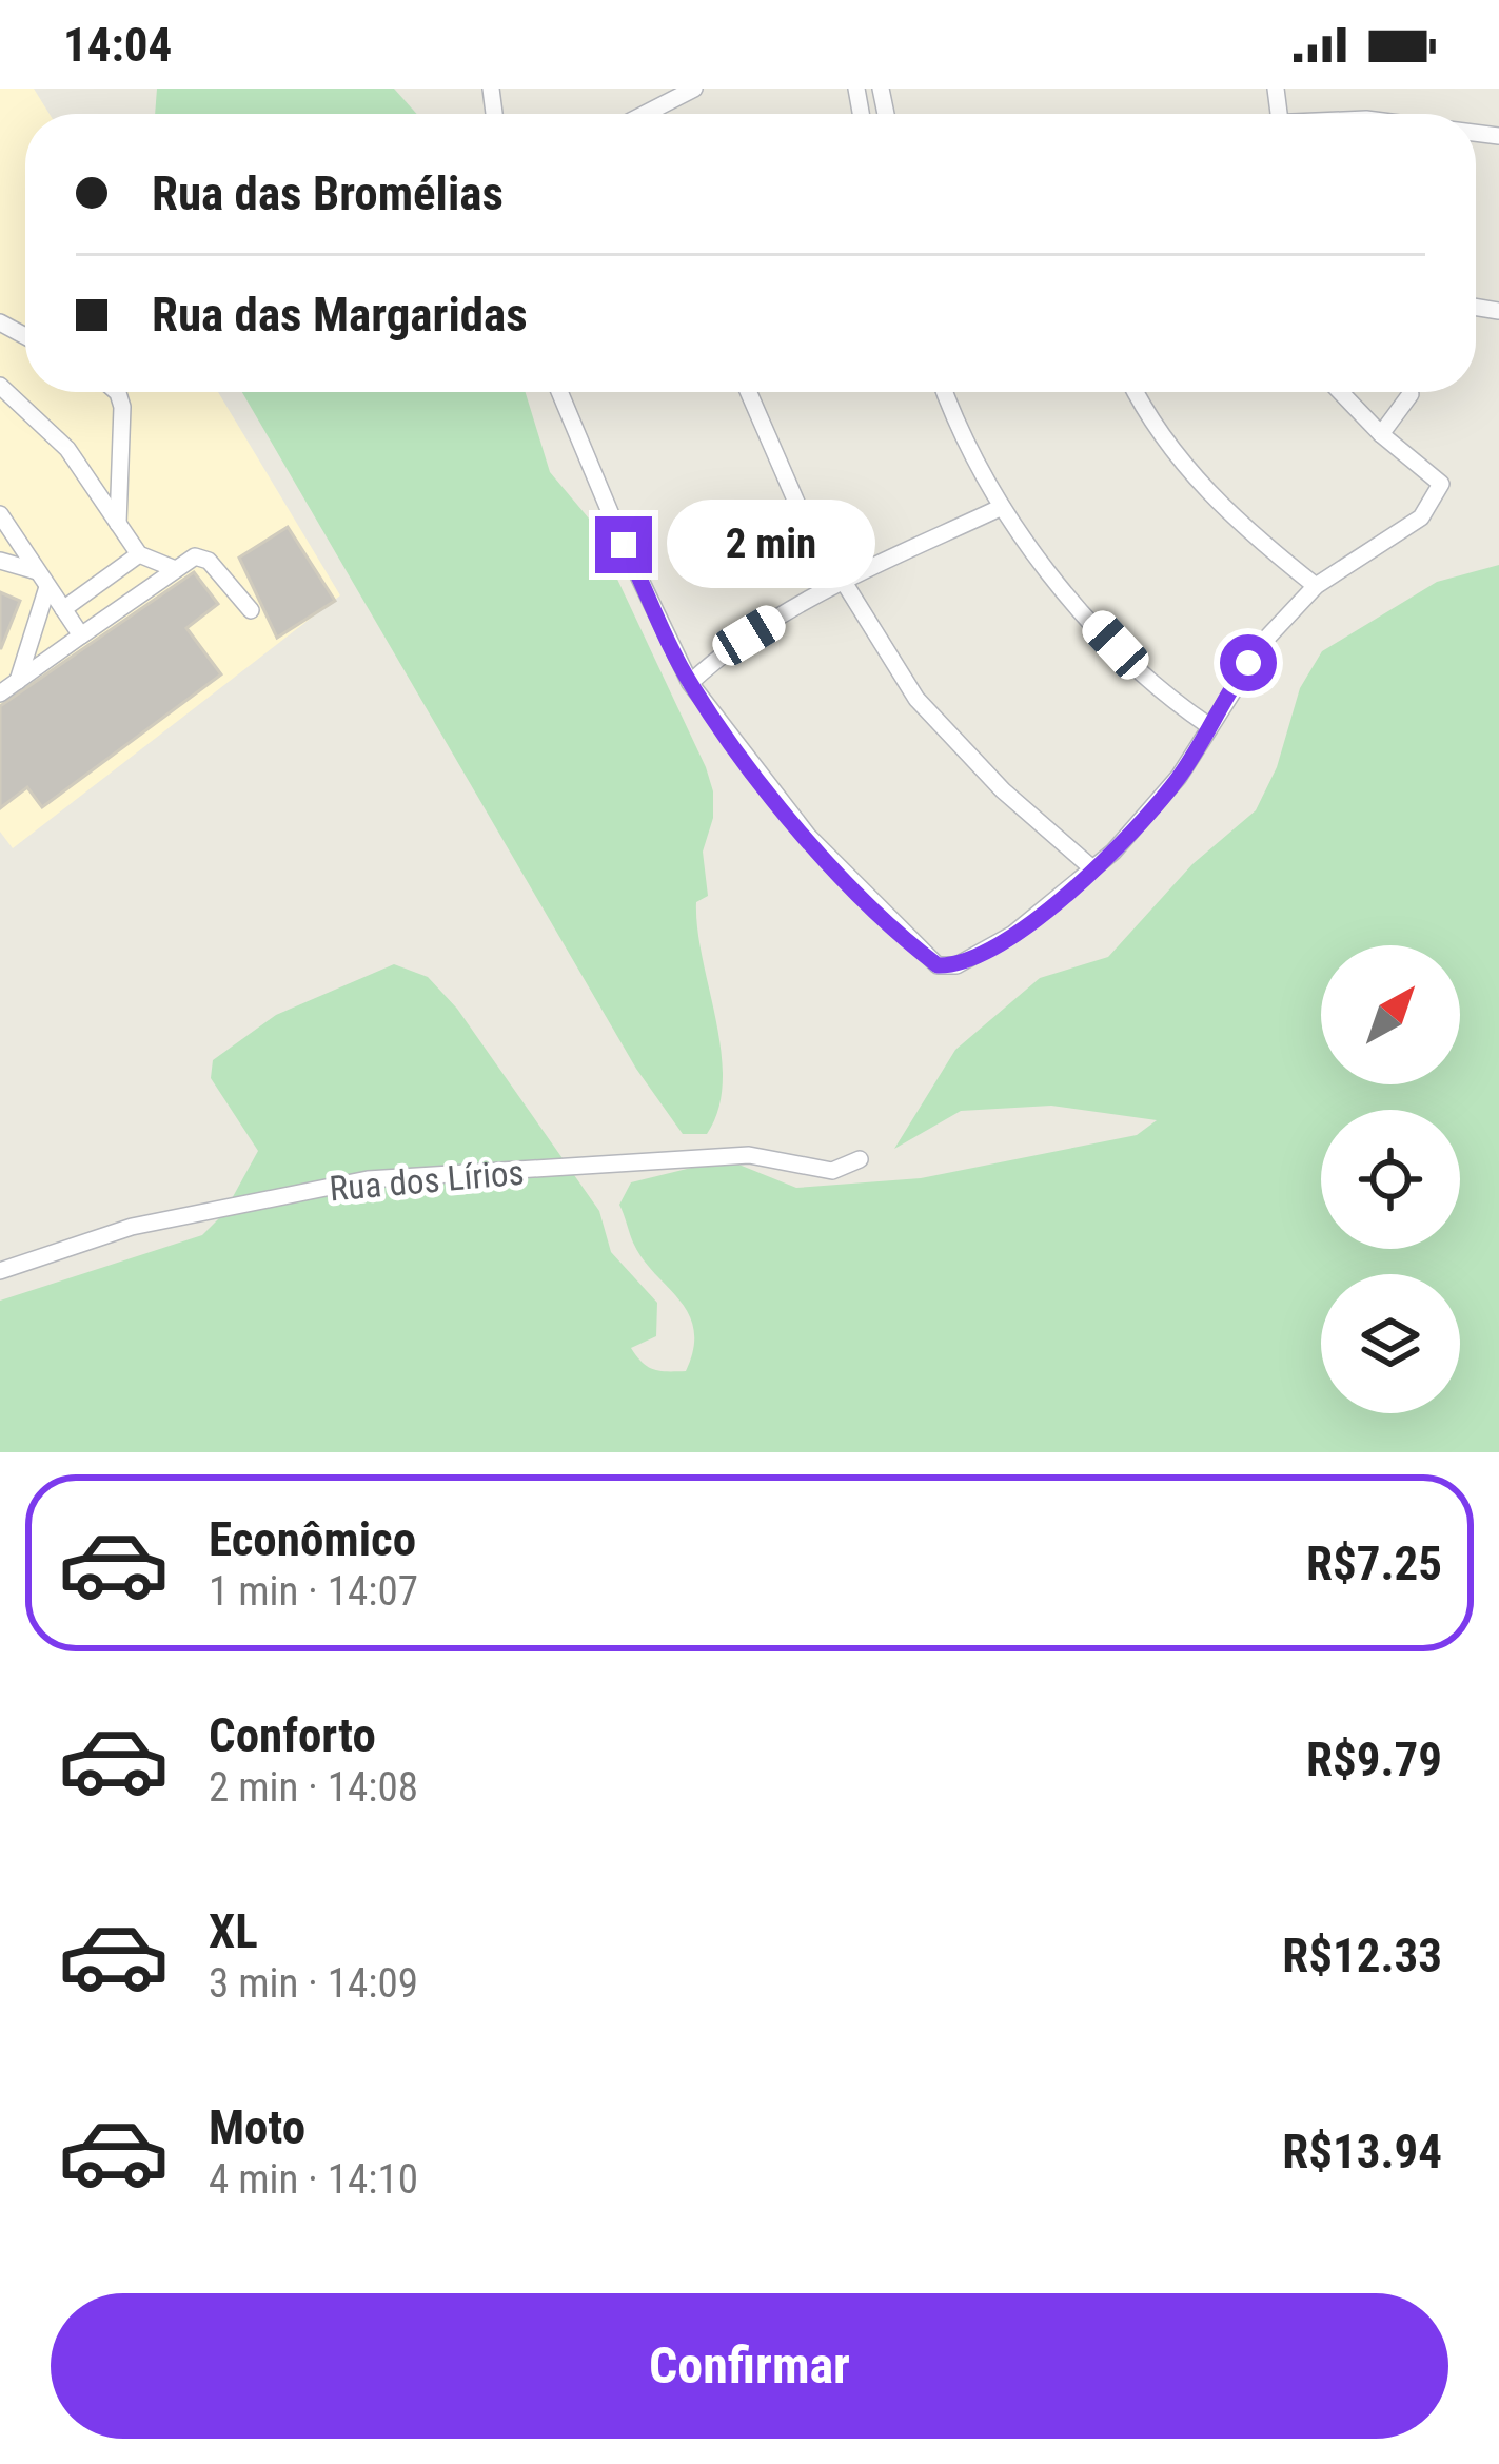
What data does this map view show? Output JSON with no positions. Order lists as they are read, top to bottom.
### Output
{
  "streets": {
    "street": ["Rua dos Lírios"]
  },
  "north": "top right",
  "page": {
    "status": "14:04",
    "banner": ["Rua das Bromélias", "Rua das Margaridas"],
    "bubble": "2 min",
    "list": [
      {
        "name": "Econômico",
        "note": "1 min · 14:07",
        "value": "R$7.25"
      },
      {
        "name": "Conforto",
        "note": "2 min · 14:08",
        "value": "R$9.79"
      },
      {
        "name": "XL",
        "note": "3 min · 14:09",
        "value": "R$12.33"
      },
      {
        "name": "Moto",
        "note": "4 min · 14:10",
        "value": "R$13.94"
      }
    ],
    "buttons": "Confirmar"
  }
}
